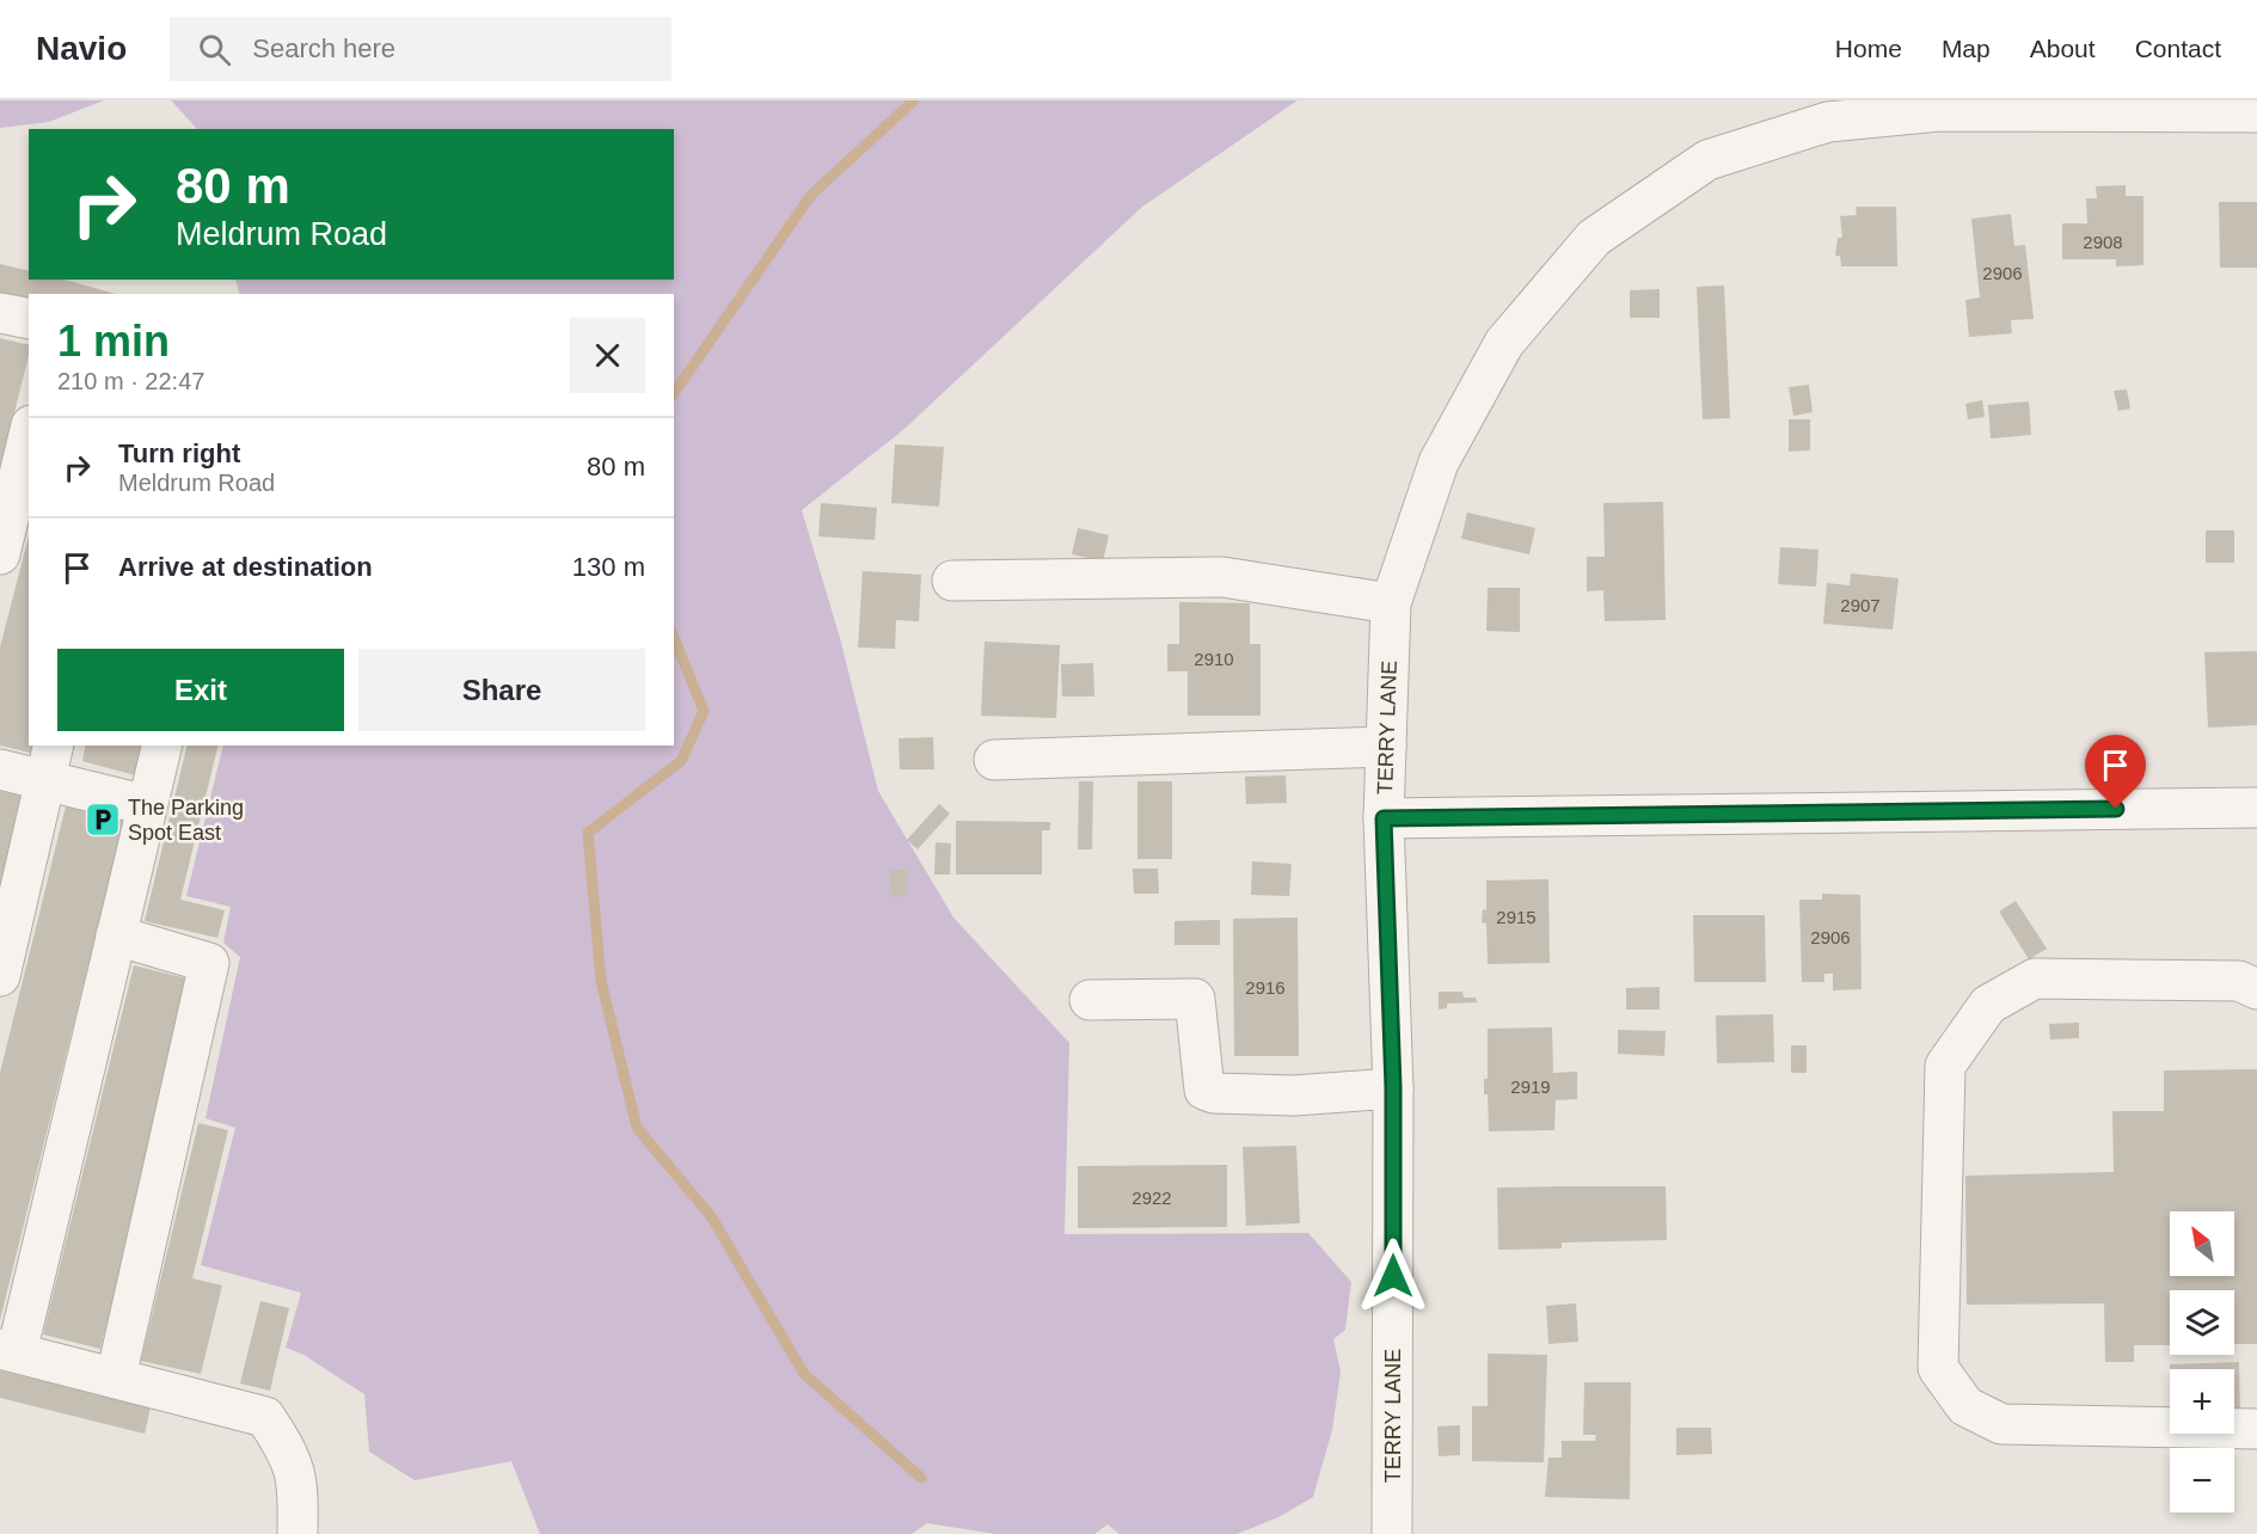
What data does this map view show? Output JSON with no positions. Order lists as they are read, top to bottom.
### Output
{
  "streets": {
    "street": ["TERRY LANE"]
  },
  "places": {
    "parking": ["The Parking Spot East"]
  },
  "house_numbers": [
    "2908",
    "2906",
    "2907",
    "2910",
    "2915",
    "2906",
    "2916",
    "2919",
    "2922"
  ],
  "north": "top left",
  "page": {
    "header": "Navio",
    "search": "Search here",
    "nav": [
      "Home",
      "Map",
      "About",
      "Contact"
    ],
    "turn": ["80 m", "Meldrum Road"],
    "heading": ["1 min", "210 m · 22:47"],
    "list": [
      {
        "name": "Turn right",
        "note": "Meldrum Road",
        "value": "80 m"
      },
      {
        "name": "Arrive at destination",
        "value": "130 m"
      }
    ],
    "buttons": ["Exit", "Share"],
    "map_buttons": ["+", "−"]
  }
}
